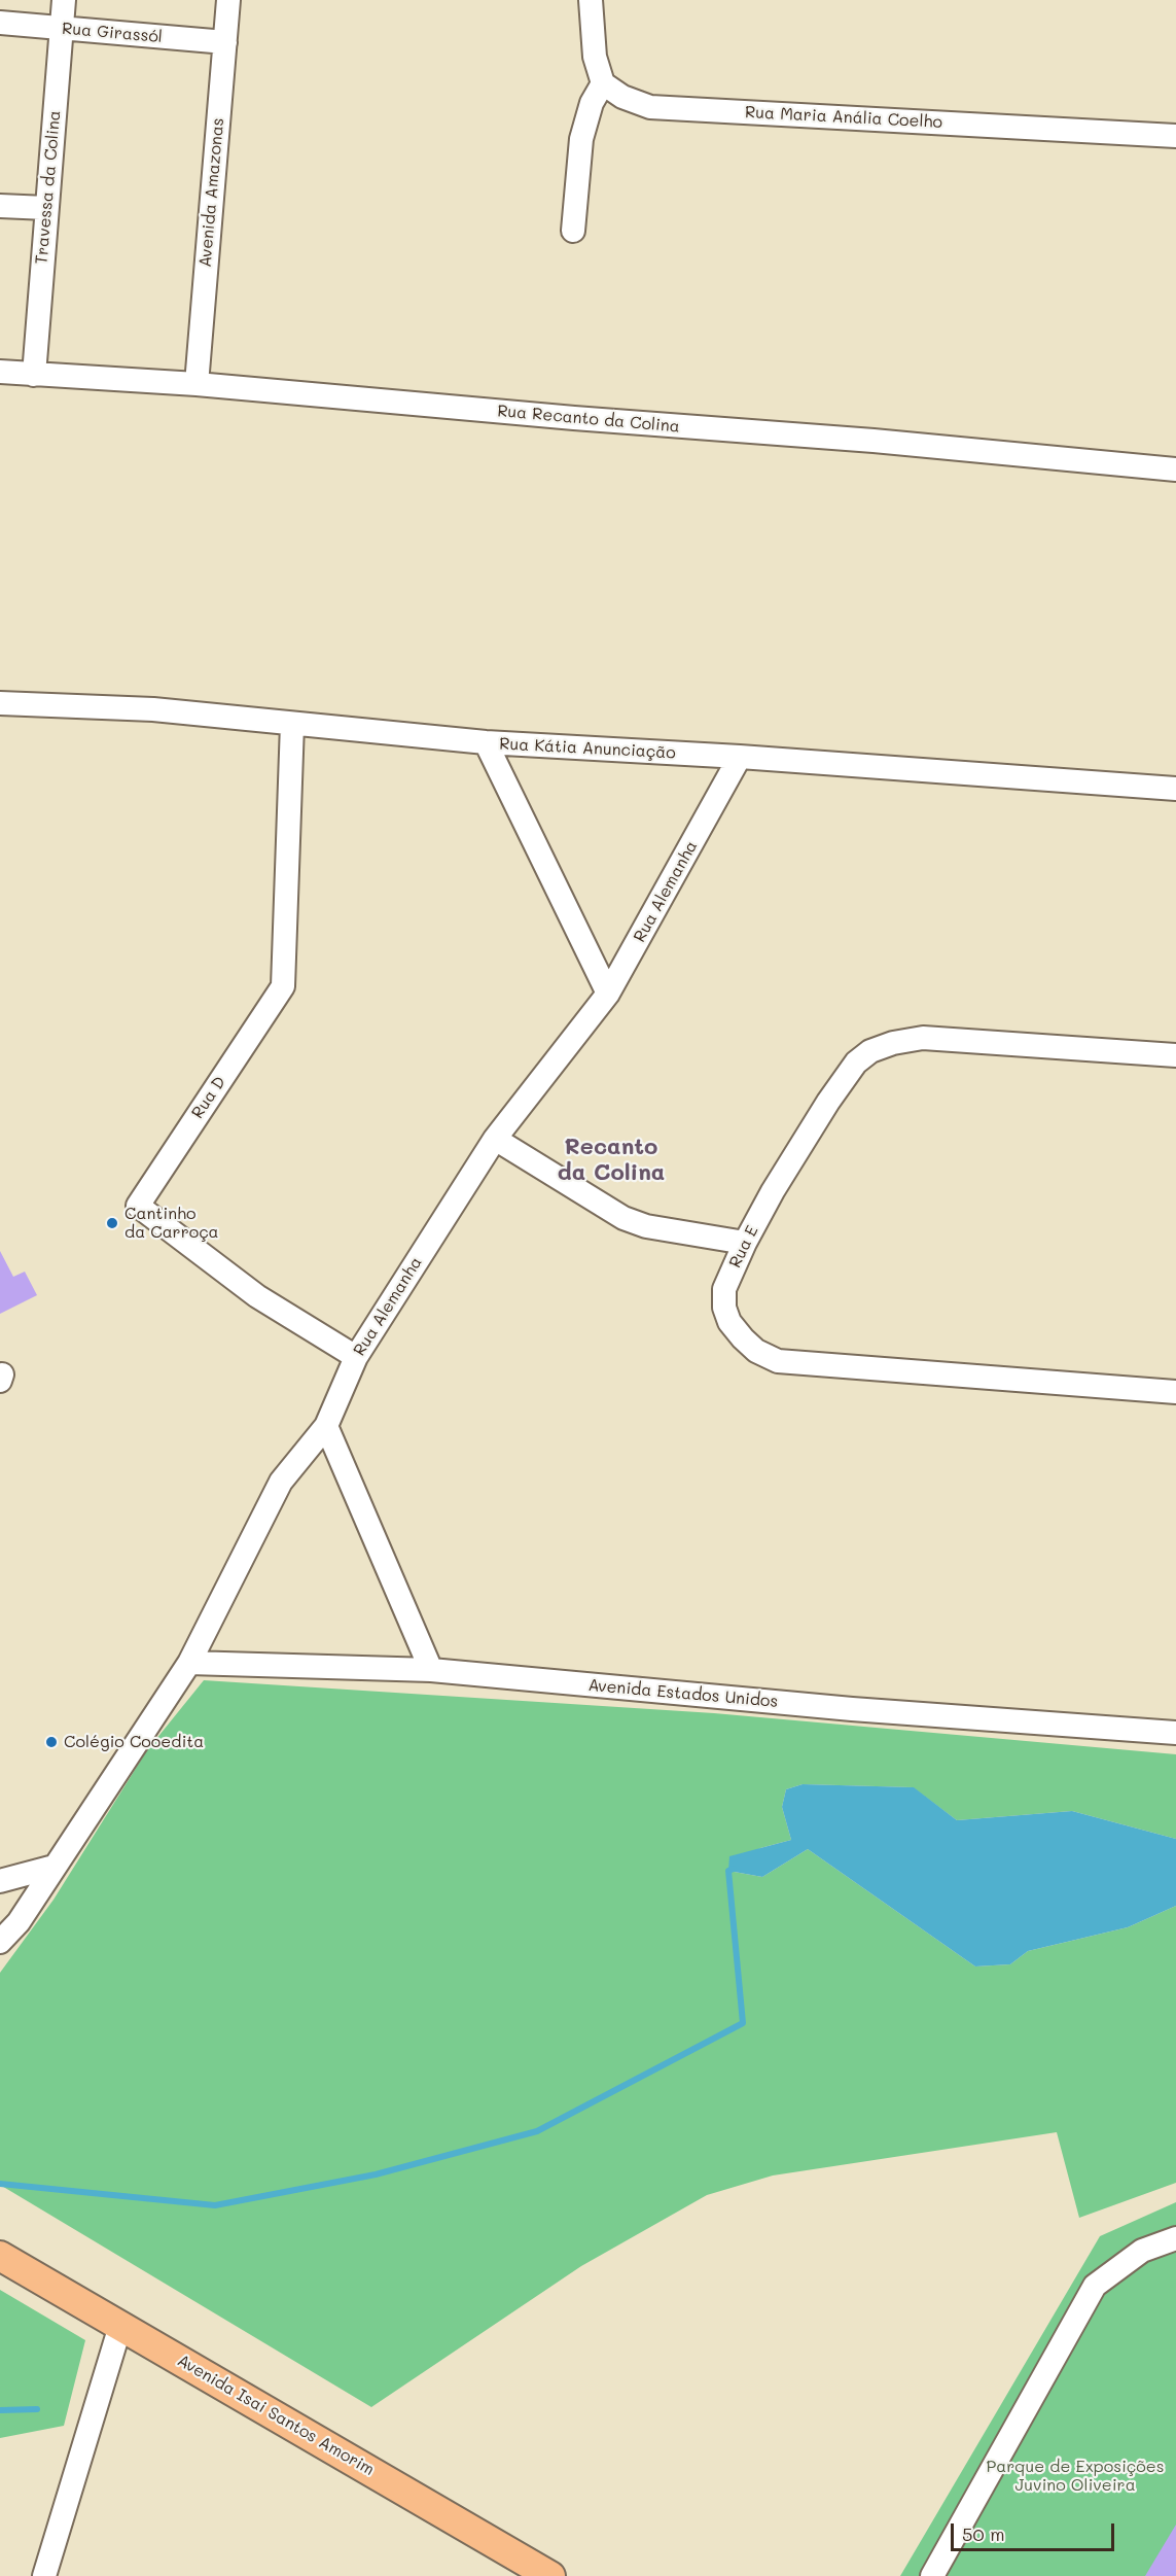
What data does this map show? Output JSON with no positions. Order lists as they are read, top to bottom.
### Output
{
  "streets": {
    "main road": ["Avenida Isai Santos Amorim"],
    "street": [
      "Rua Girassól",
      "Rua Maria Anália Coelho",
      "Travessa da Colina",
      "Avenida Amazonas",
      "Rua Recanto da Colina",
      "Rua Kátia Anunciação",
      "Rua Alemanha",
      "Rua D",
      "Rua E",
      "Avenida Estados Unidos"
    ]
  },
  "crossings": [
    ["Rua Girassól", "Travessa da Colina"],
    ["Rua Girassól", "Avenida Amazonas"],
    ["Travessa da Colina", "Rua Recanto da Colina"],
    ["Avenida Amazonas", "Rua Recanto da Colina"],
    ["Rua Kátia Anunciação", "Rua Alemanha"],
    ["Rua Kátia Anunciação", "Rua D"],
    ["Rua Alemanha", "Rua D"],
    ["Rua Alemanha", "Avenida Estados Unidos"]
  ],
  "districts": ["Recanto da Colina"],
  "parks": ["Parque de Exposições Juvino Oliveira"],
  "places": ["Cantinho da Carroça", "Colégio Cooedita"],
  "scale_bar": "50 m"
}
